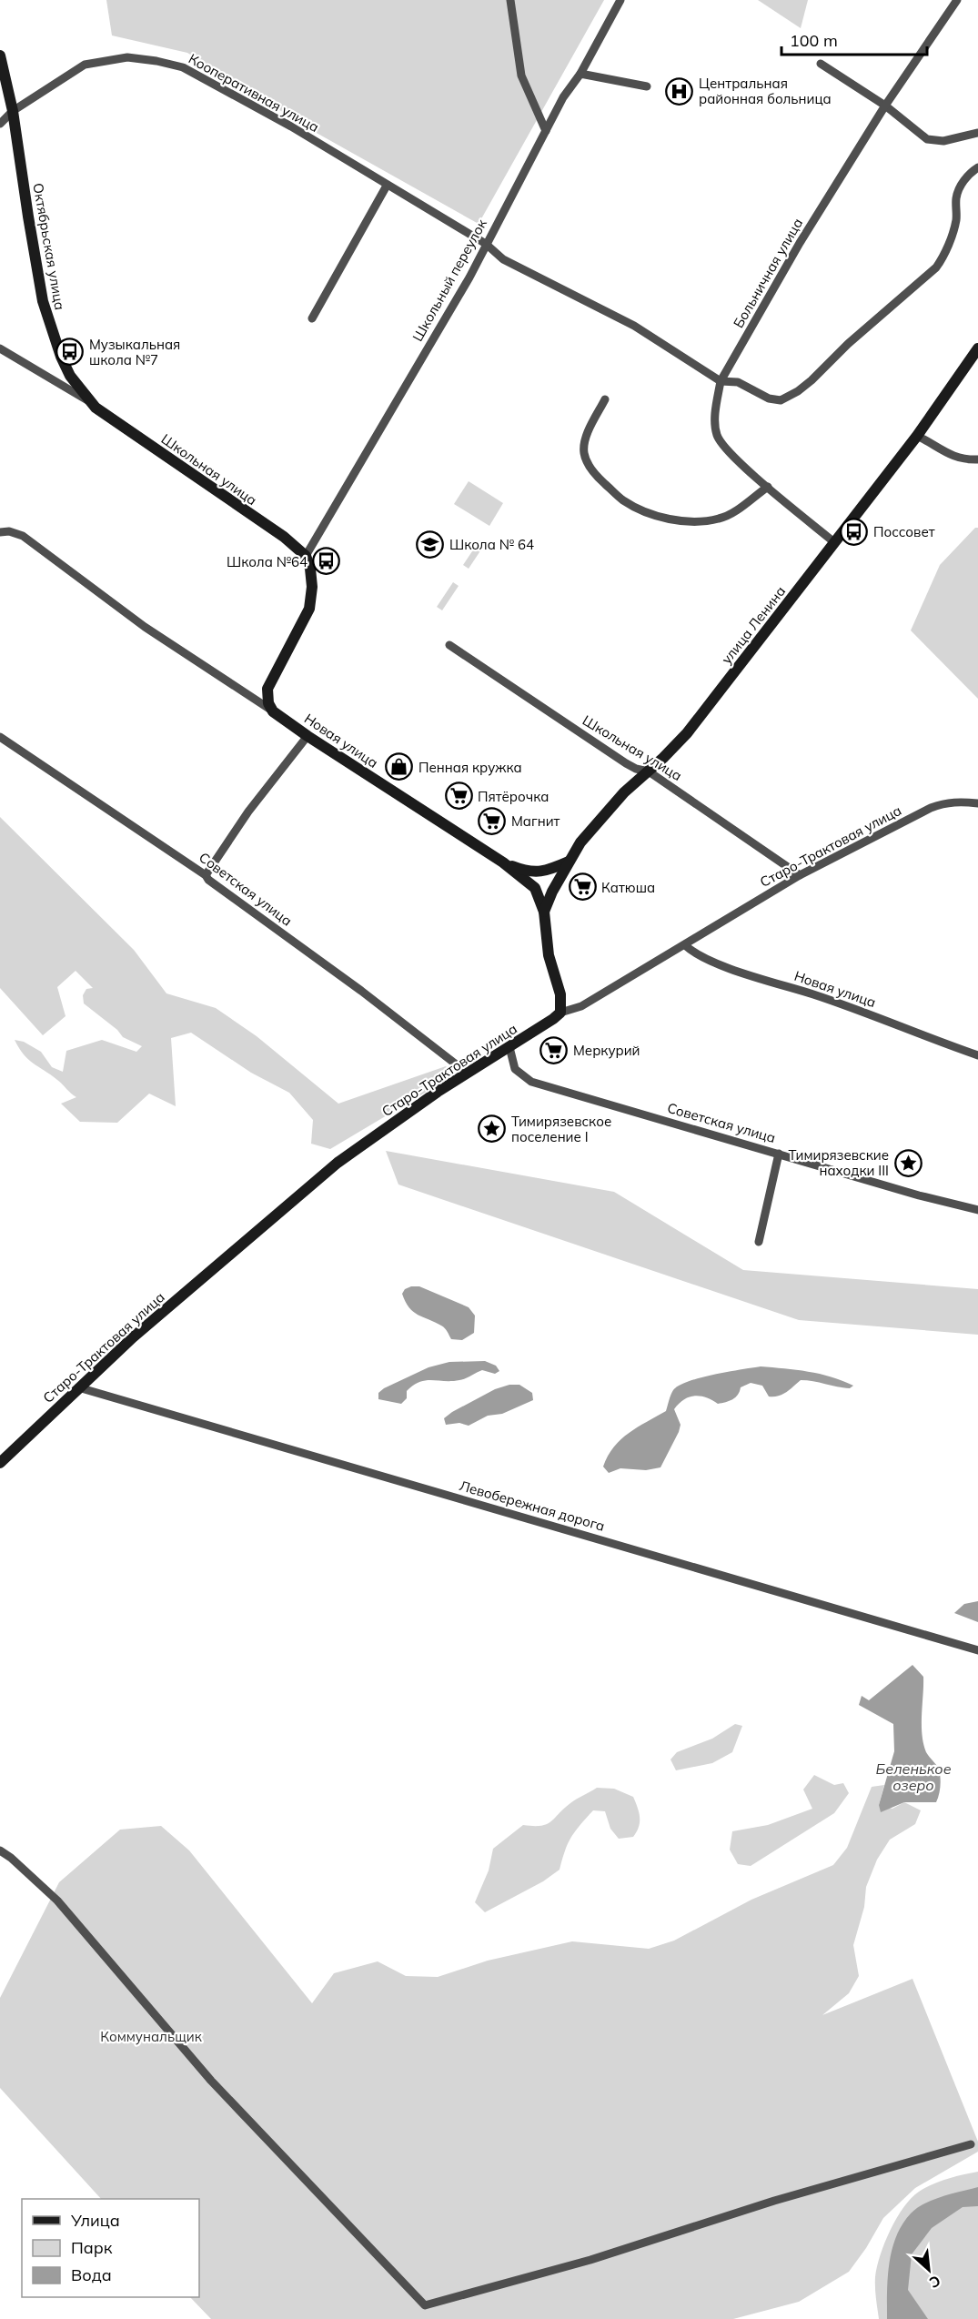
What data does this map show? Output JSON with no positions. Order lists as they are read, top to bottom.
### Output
{
  "streets": {
    "street": [
      "Кооперативная улица",
      "Октябрьская улица",
      "Больничная улица",
      "Школьный переулок",
      "Школьная улица",
      "улица Ленина",
      "Новая улица",
      "Старо-Трактовая улица",
      "Советская улица",
      "Левобережная дорога"
    ]
  },
  "crossings": [
    ["Кооперативная улица", "Октябрьская улица"],
    ["Кооперативная улица", "Больничная улица"],
    ["Кооперативная улица", "Школьный переулок"],
    ["Октябрьская улица", "Школьная улица"],
    ["Больничная улица", "улица Ленина"],
    ["Школьный переулок", "Школьная улица"],
    ["Школьная улица", "улица Ленина"],
    ["Школьная улица", "Старо-Трактовая улица"],
    ["улица Ленина", "Новая улица"],
    ["Новая улица", "Старо-Трактовая улица"],
    ["Старо-Трактовая улица", "Советская улица"],
    ["Старо-Трактовая улица", "Левобережная дорога"]
  ],
  "water": ["Беленькое озеро"],
  "parks": ["Коммунальщик"],
  "places": {
    "hospital": ["Центральная районная больница"],
    "bus stop": ["Музыкальная школа №7", "Поссовет", "Школа №64"],
    "school or university": ["Школа № 64"],
    "shop": ["Пенная кружка"],
    "supermarket": [
      "Пятёрочка",
      "Магнит",
      "Катюша",
      "Меркурий"
    ],
    "place": ["Тимирязевское поселение I", "Тимирязевские находки III"]
  },
  "legend": ["Улица", "Парк", "Вода"],
  "scale_bar": "100 m",
  "north": "bottom right"
}
